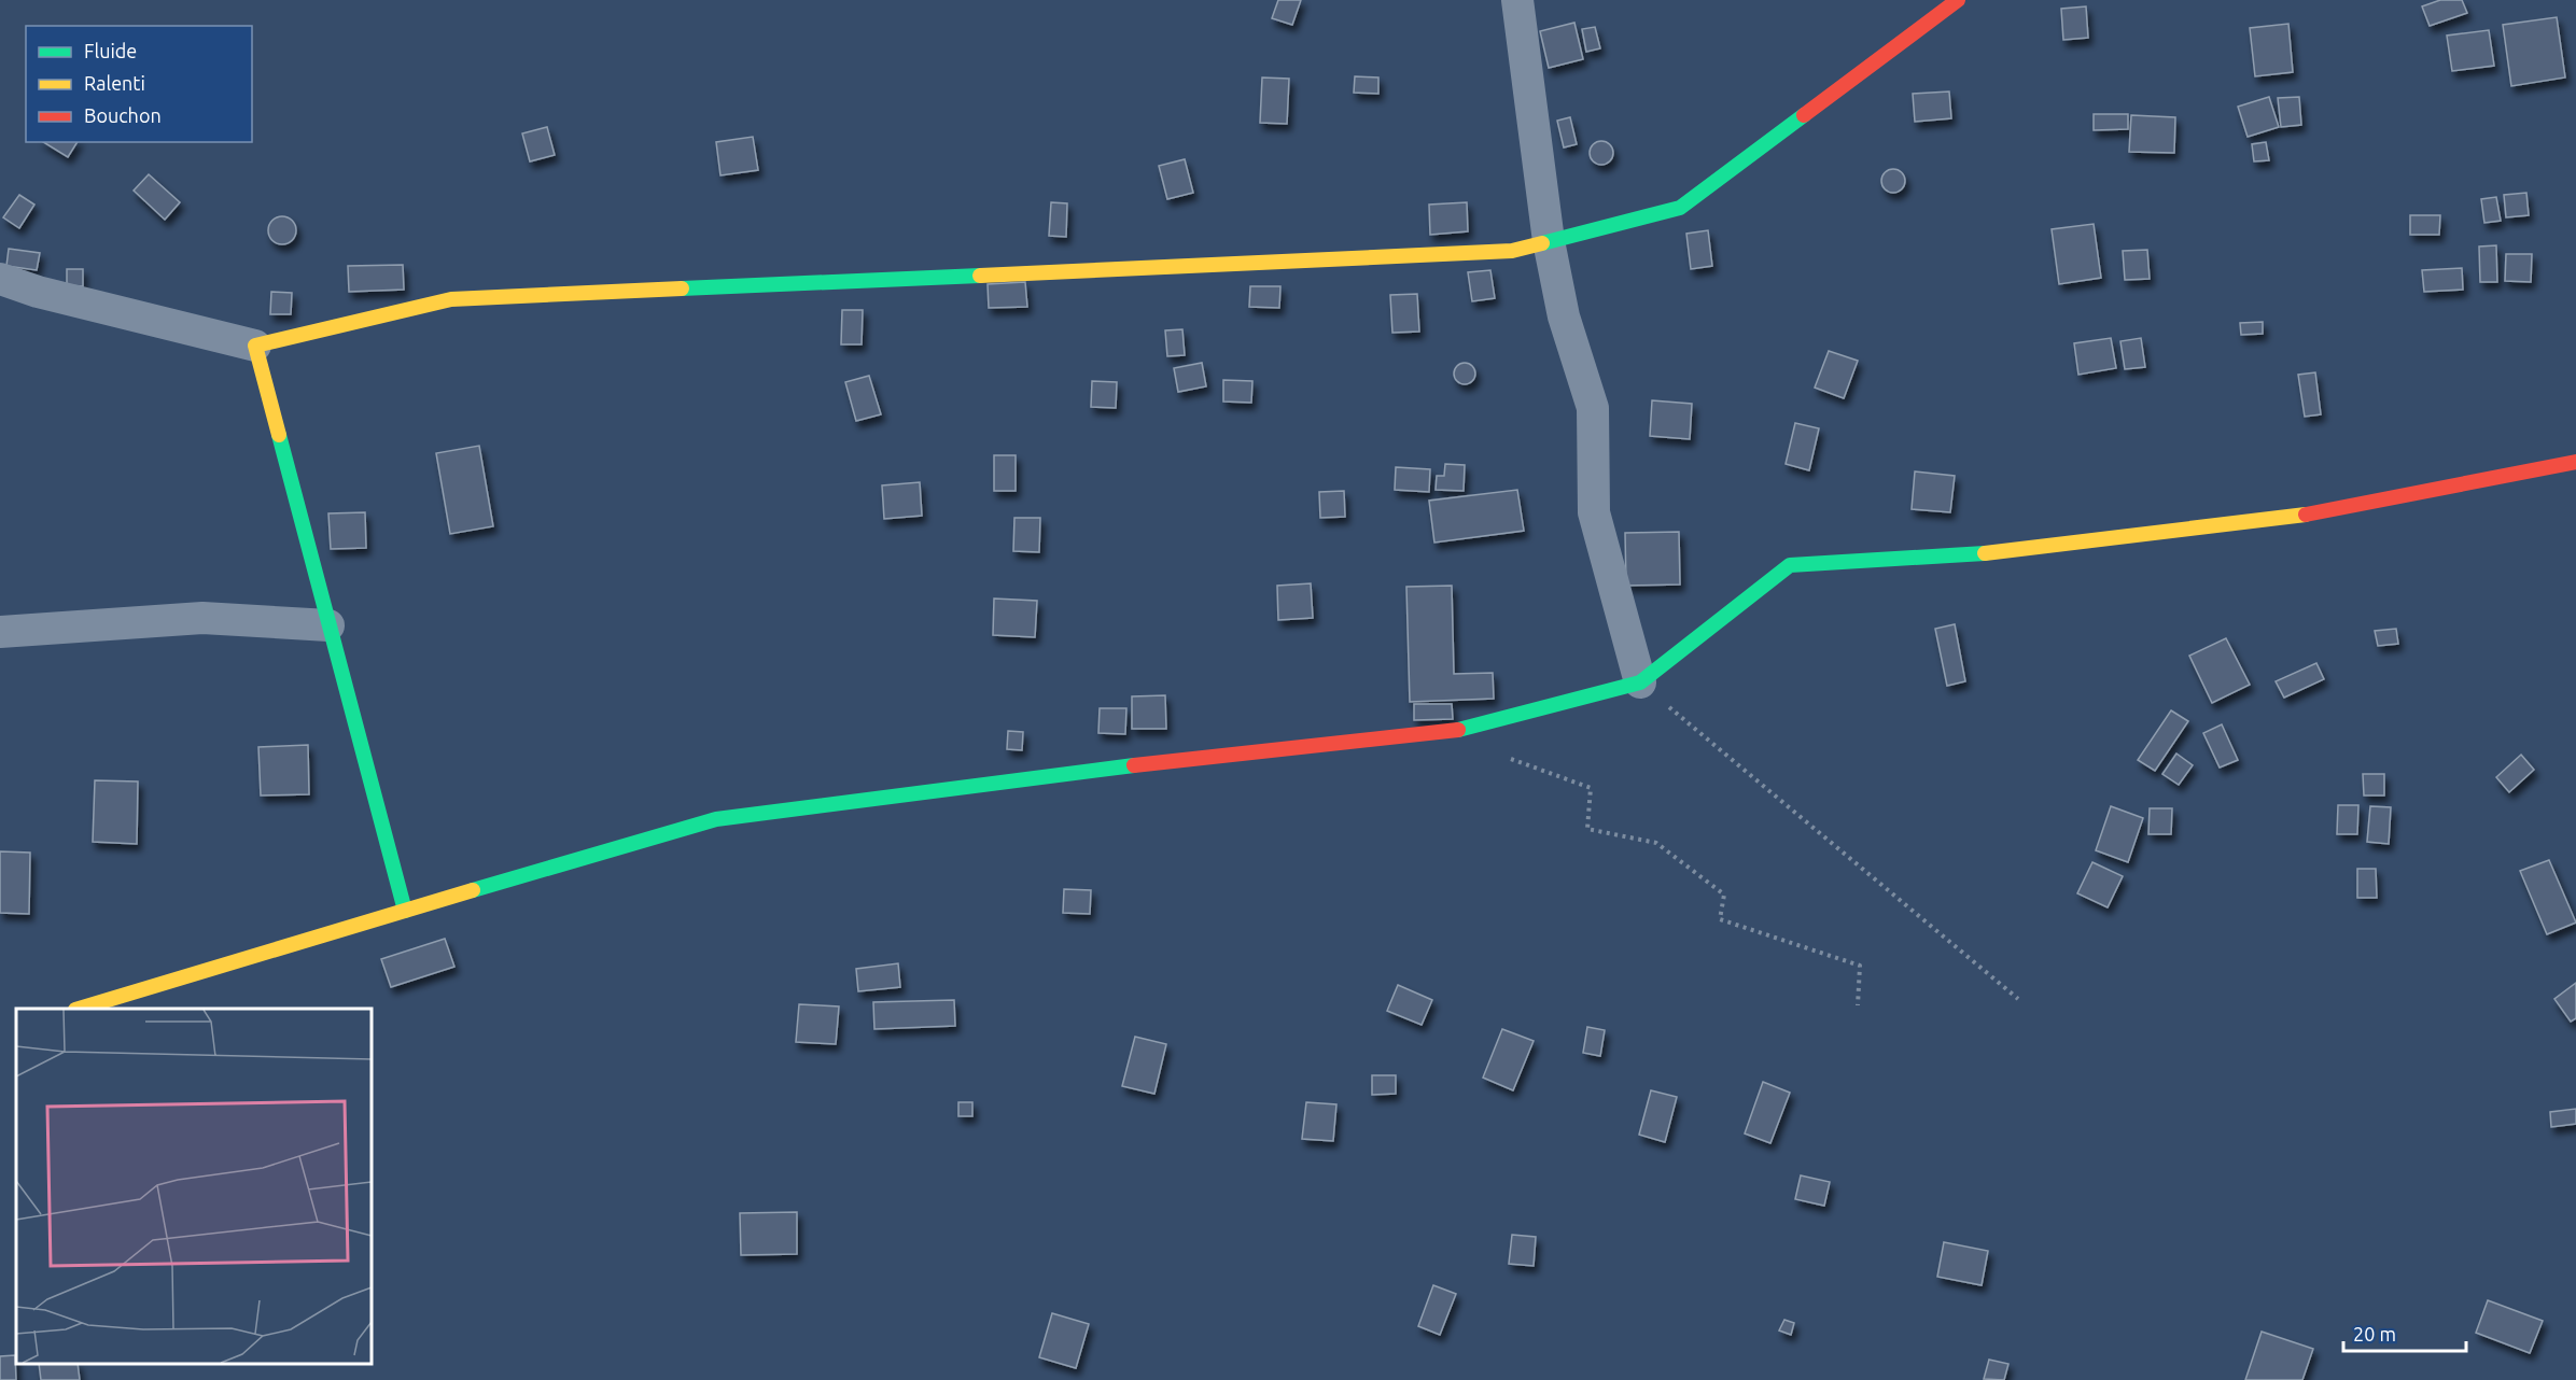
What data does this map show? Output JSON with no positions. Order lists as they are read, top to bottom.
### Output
{
  "legend": ["Fluide", "Ralenti", "Bouchon"],
  "scale_bar": "20 m"
}
